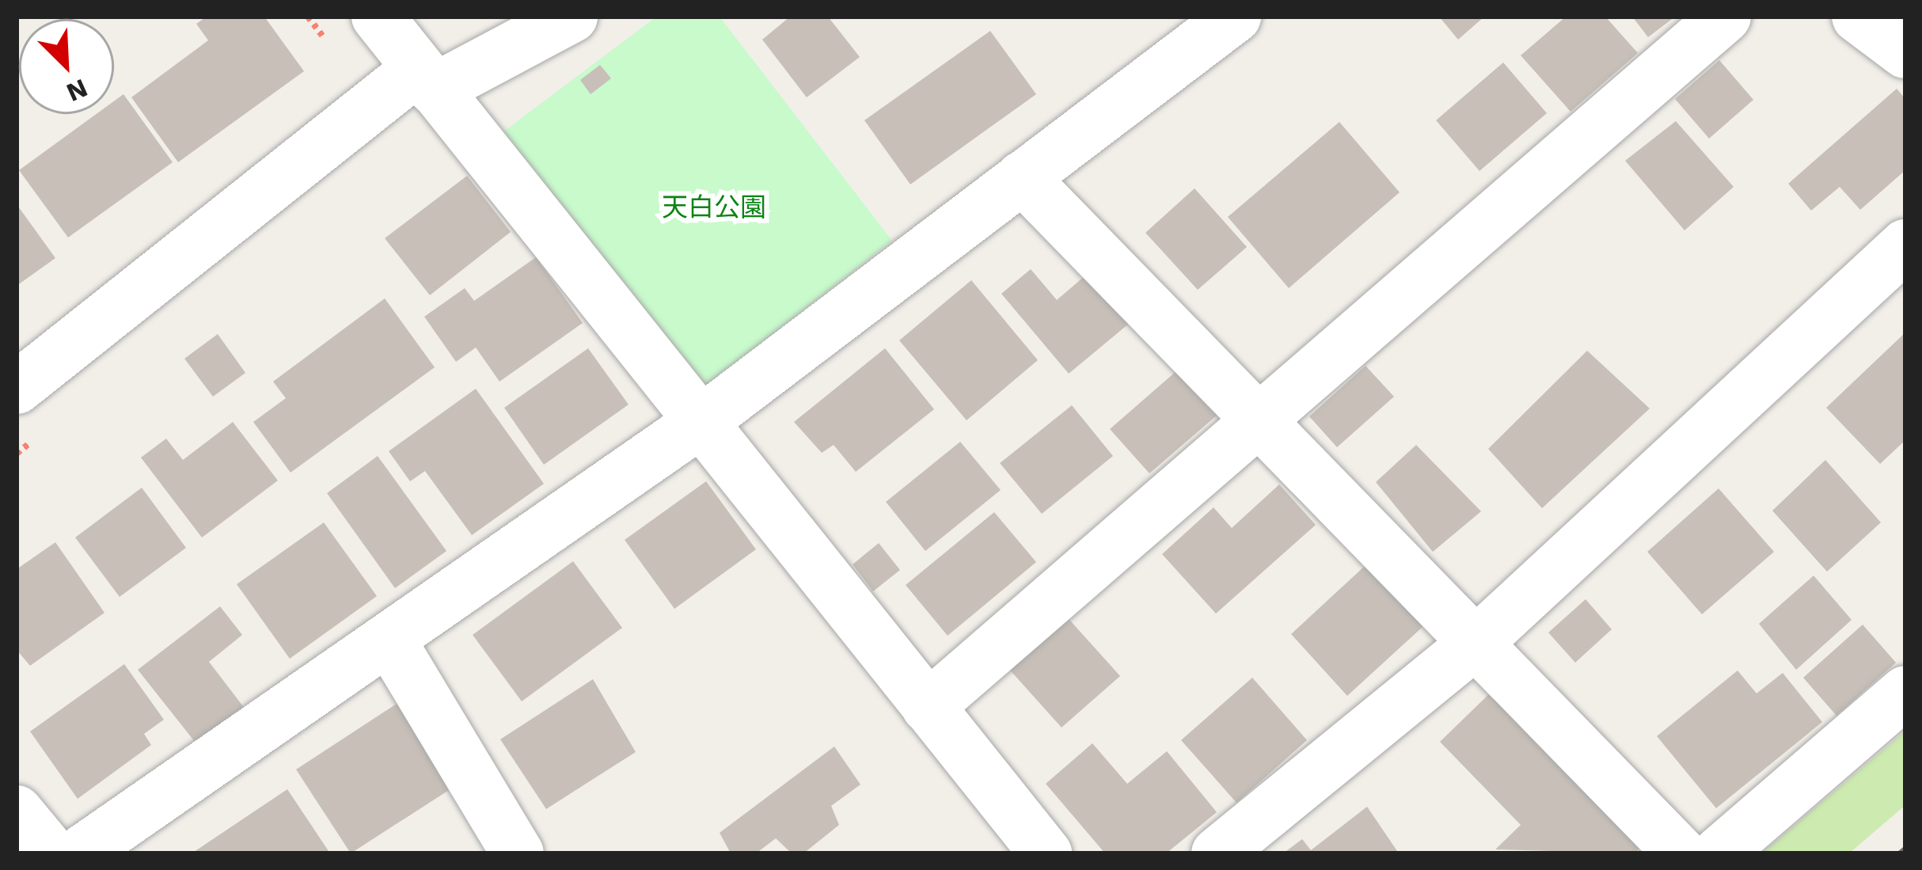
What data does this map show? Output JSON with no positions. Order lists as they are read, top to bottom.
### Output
{
  "parks": ["天白公園"],
  "north": "bottom right"
}
